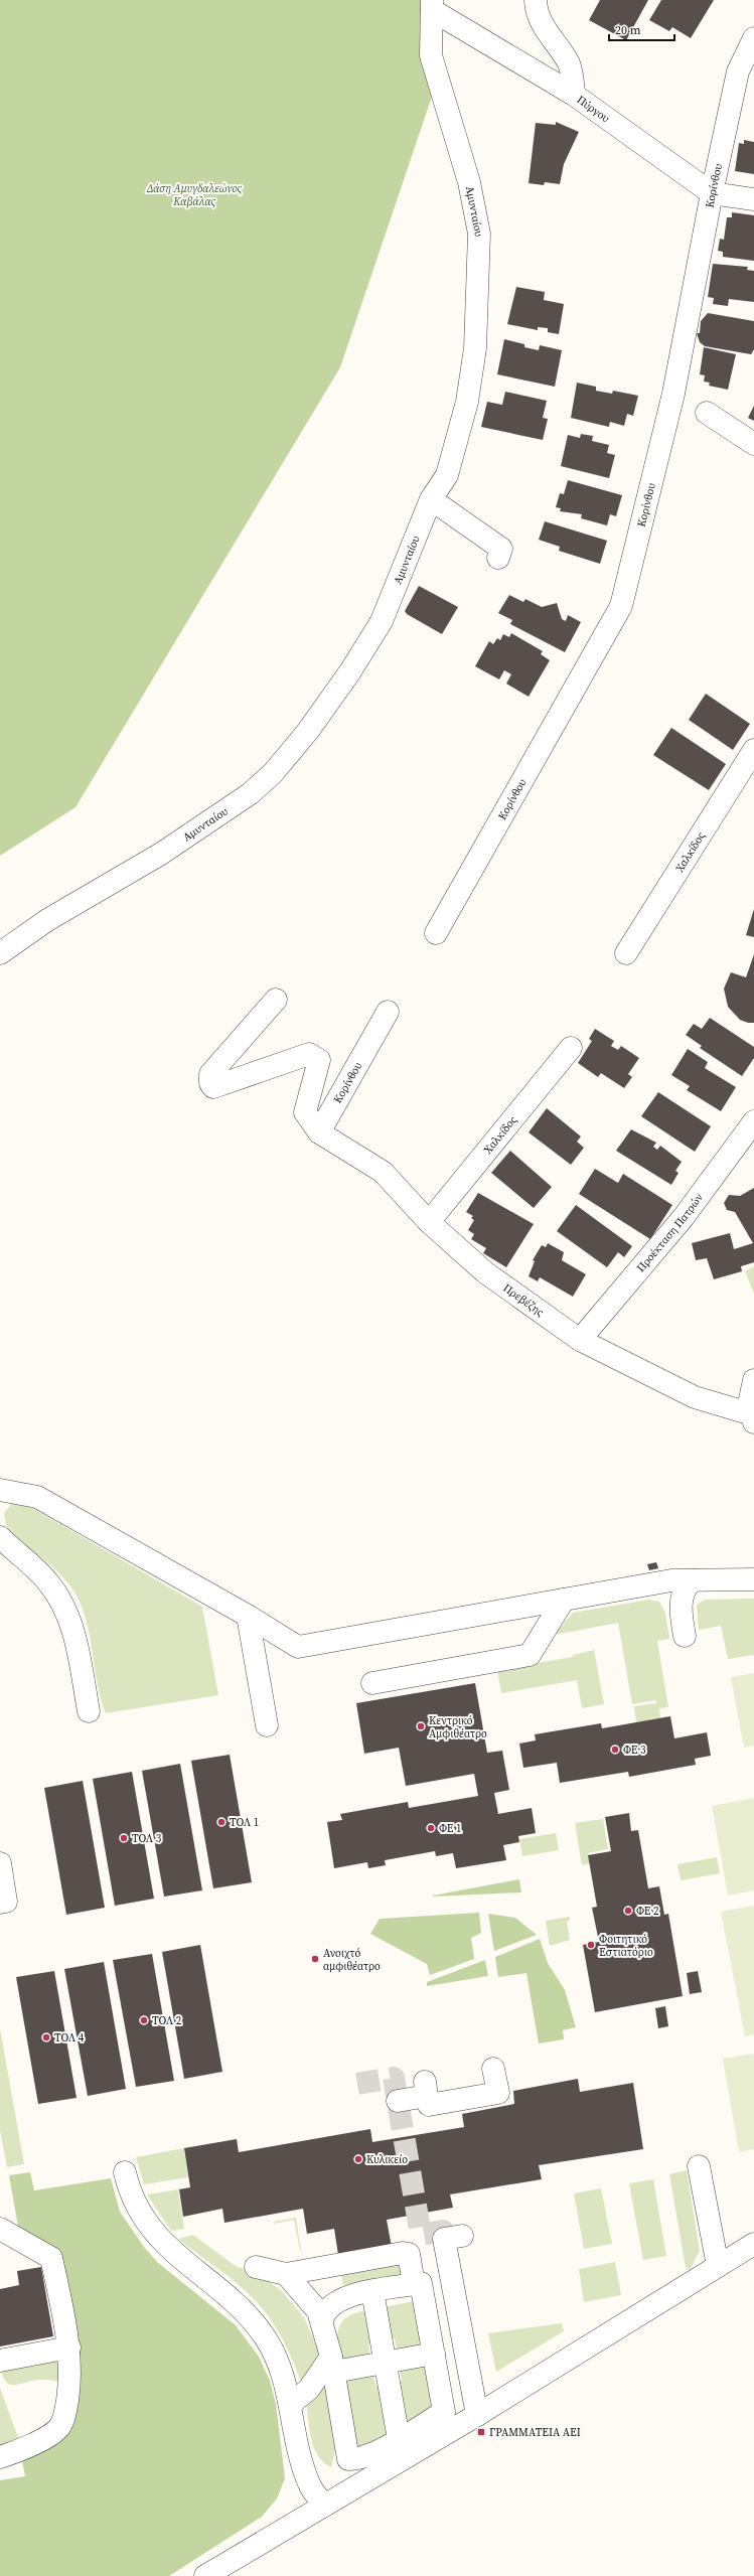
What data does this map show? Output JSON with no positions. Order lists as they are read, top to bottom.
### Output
{
  "streets": {
    "street": [
      "Πύργου",
      "Κορίνθου",
      "Αμυνταίου",
      "Χαλκίδος",
      "Προέκταση Πατρών",
      "Πρεβέζης"
    ]
  },
  "crossings": [
    ["Πύργου", "Κορίνθου"],
    ["Πύργου", "Αμυνταίου"],
    ["Κορίνθου", "Πρεβέζης"],
    ["Χαλκίδος", "Πρεβέζης"],
    ["Προέκταση Πατρών", "Πρεβέζης"]
  ],
  "parks": ["Δάση Αμυγδαλεώνος Καβάλας"],
  "places": {
    "other": [
      "Κεντρικό Αμφιθέατρο",
      "ΦΕ 3",
      "ΤΟΛ 1",
      "ΦΕ 1",
      "ΤΟΛ 3",
      "ΦΕ 2",
      "Φοιτητικό Εστιατόριο",
      "Ανοιχτό αμφιθέατρο",
      "ΤΟΛ 2",
      "ΤΟΛ 4",
      "Κυλικείο"
    ],
    "transit": ["ΓΡΑΜΜΑΤΕΙΑ ΑΕΙ"]
  },
  "scale_bar": "20 m"
}
